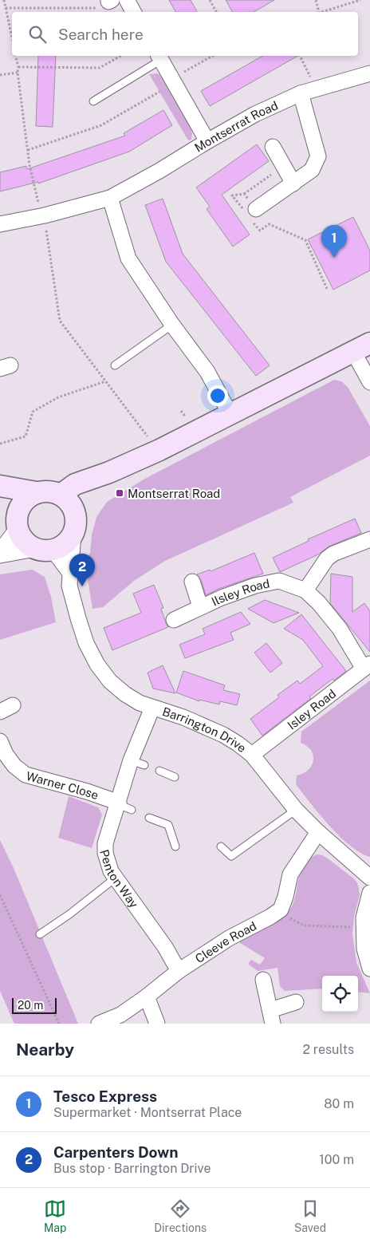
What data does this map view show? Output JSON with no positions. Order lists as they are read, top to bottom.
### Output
{
  "streets": {
    "street": [
      "Montserrat Road",
      "Ilsley Road",
      "Isley Road",
      "Barrington Drive",
      "Warner Close",
      "Penton Way",
      "Cleeve Road"
    ]
  },
  "crossings": [
    ["Ilsley Road", "Isley Road"],
    ["Isley Road", "Barrington Drive"],
    ["Barrington Drive", "Penton Way"],
    ["Warner Close", "Penton Way"],
    ["Penton Way", "Cleeve Road"]
  ],
  "places": {
    "transit": ["Montserrat Road"]
  },
  "scale_bar": "20 m",
  "page": {
    "search": "Search here",
    "pins": ["1", "2"],
    "scale": "20 m",
    "heading": ["Nearby", "2 results"],
    "list": [
      {
        "mark": "1",
        "name": "Tesco Express",
        "note": "Supermarket · Montserrat Place",
        "value": "80 m"
      },
      {
        "mark": "2",
        "name": "Carpenters Down",
        "note": "Bus stop · Barrington Drive",
        "value": "100 m"
      }
    ],
    "nav": ["Map", "Directions", "Saved"]
  }
}
